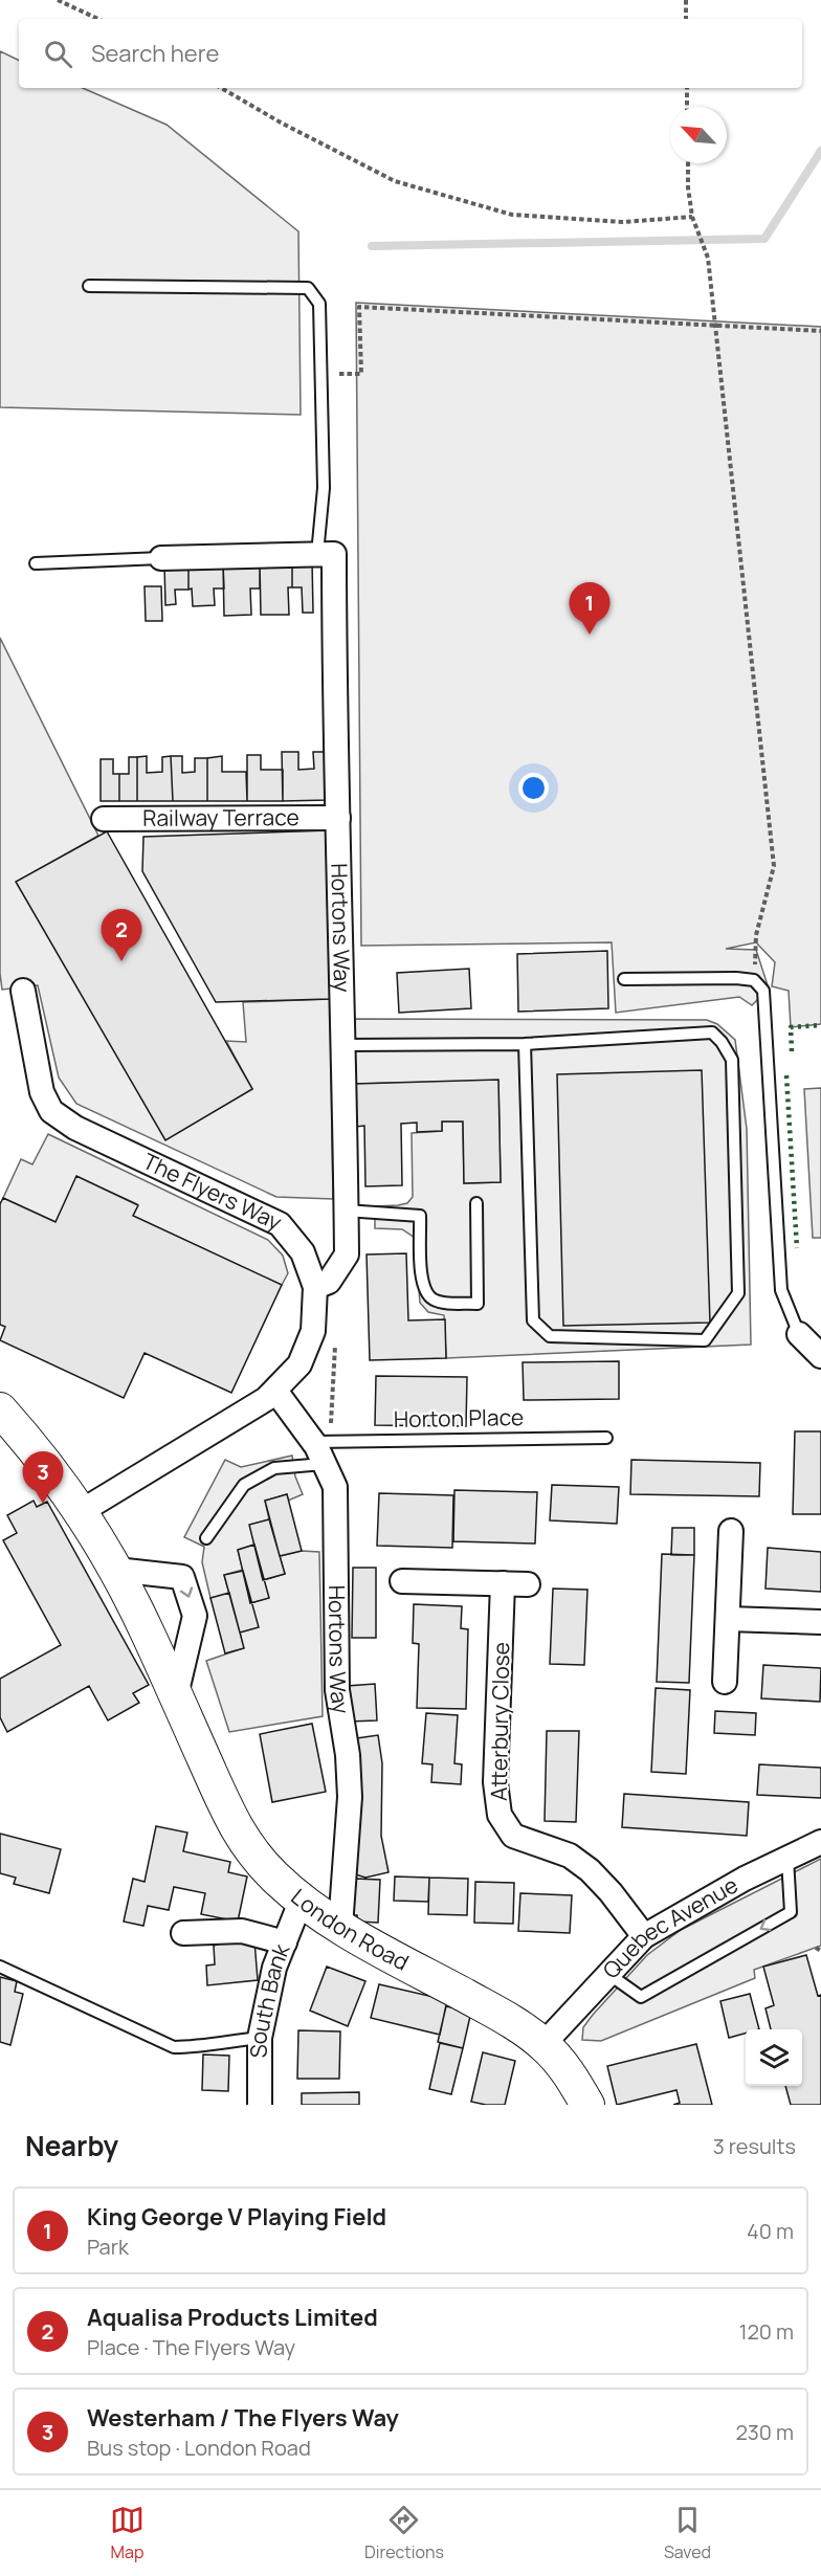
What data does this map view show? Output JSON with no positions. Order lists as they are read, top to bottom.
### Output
{
  "streets": {
    "street": [
      "Railway Terrace",
      "Hortons Way",
      "The Flyers Way",
      "Atterbury Close",
      "London Road",
      "Quebec Avenue",
      "South Bank"
    ],
    "lane": ["Horton Place"]
  },
  "crossings": [
    ["Railway Terrace", "Hortons Way"],
    ["Hortons Way", "The Flyers Way"],
    ["Hortons Way", "Horton Place"],
    ["Hortons Way", "London Road"],
    ["The Flyers Way", "London Road"],
    ["Atterbury Close", "Quebec Avenue"],
    ["London Road", "Quebec Avenue"],
    ["London Road", "South Bank"]
  ],
  "north": "top left",
  "page": {
    "search": "Search here",
    "pins": ["1", "2", "3"],
    "heading": ["Nearby", "3 results"],
    "list": [
      {
        "mark": "1",
        "name": "King George V Playing Field",
        "note": "Park",
        "value": "40 m"
      },
      {
        "mark": "2",
        "name": "Aqualisa Products Limited",
        "note": "Place · The Flyers Way",
        "value": "120 m"
      },
      {
        "mark": "3",
        "name": "Westerham / The Flyers Way",
        "note": "Bus stop · London Road",
        "value": "230 m"
      }
    ],
    "nav": ["Map", "Directions", "Saved"]
  }
}
